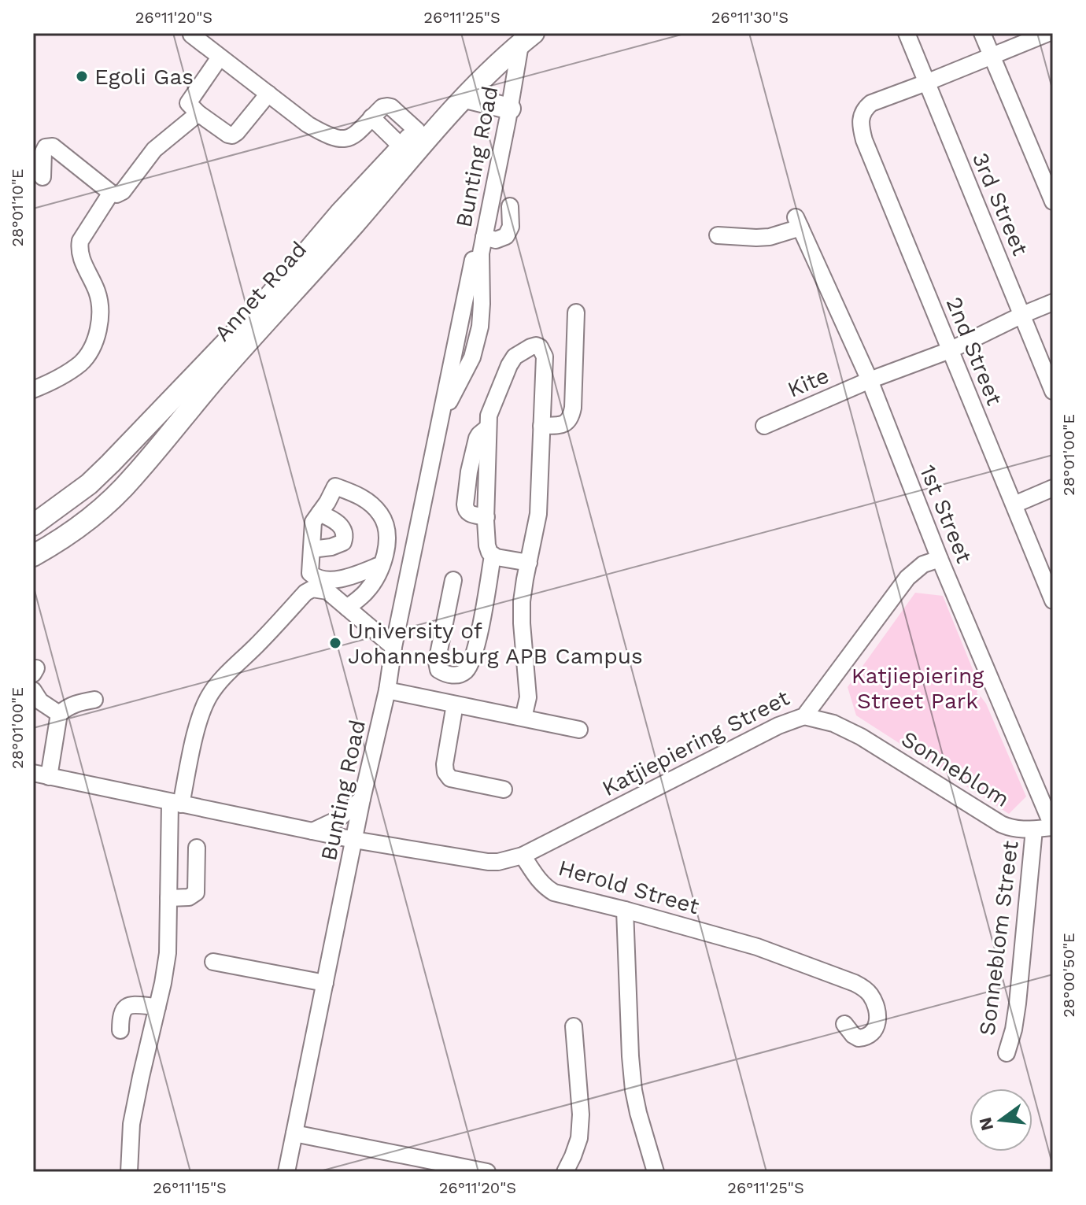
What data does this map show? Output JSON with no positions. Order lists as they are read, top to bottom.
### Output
{
  "streets": {
    "main road": ["Annet Road"],
    "street": [
      "Bunting Road",
      "3rd Street",
      "2nd Street",
      "Kite",
      "1st Street",
      "Katjiepiering Street",
      "Sonneblom",
      "Herold Street",
      "Sonneblom Street"
    ]
  },
  "crossings": [
    ["Bunting Road", "Annet Road"],
    ["3rd Street", "2nd Street"],
    ["3rd Street", "Kite"],
    ["2nd Street", "Kite"],
    ["Kite", "1st Street"],
    ["1st Street", "Katjiepiering Street"],
    ["1st Street", "Sonneblom"],
    ["Katjiepiering Street", "Sonneblom"],
    ["Katjiepiering Street", "Herold Street"],
    ["Sonneblom", "Sonneblom Street"]
  ],
  "parks": ["Katjiepiering Street Park"],
  "places": ["Egoli Gas", "University of Johannesburg APB Campus"],
  "north": "left",
  "coordinates": [
    "26°11'20\"S",
    "26°11'25\"S",
    "26°11'30\"S",
    "28°01'10\"E",
    "28°01'00\"E",
    "28°00'50\"E",
    "26°11'15\"S"
  ]
}
